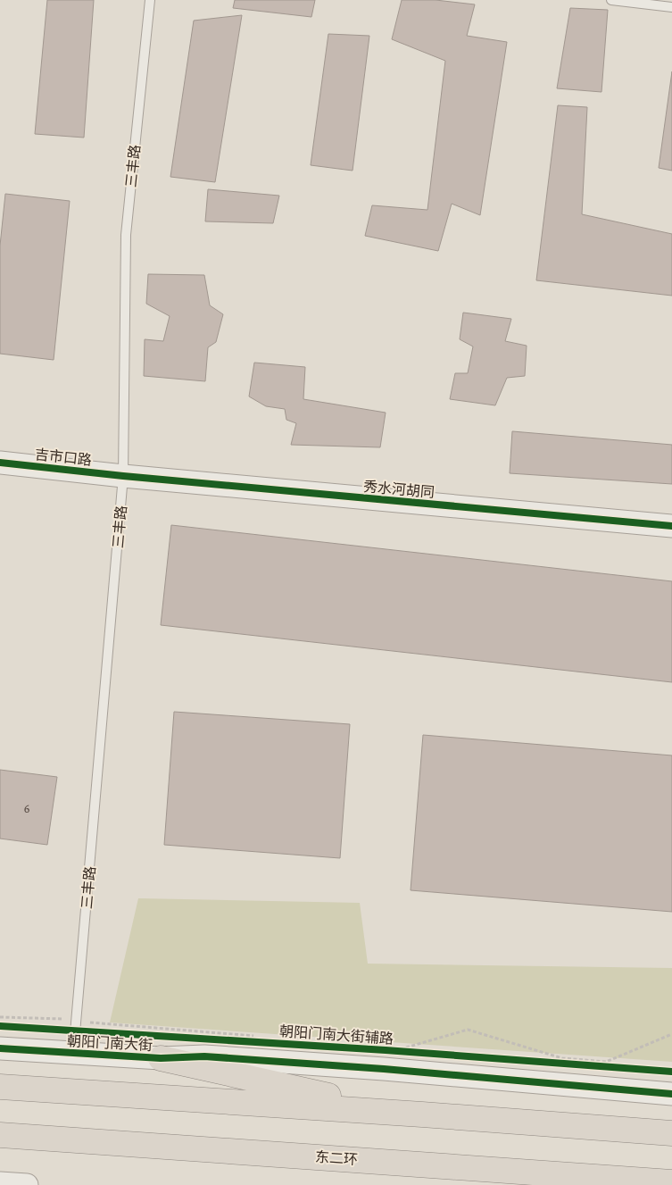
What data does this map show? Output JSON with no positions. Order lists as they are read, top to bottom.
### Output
{
  "streets": {
    "highway": ["东二环"],
    "street": ["吉市口路", "秀水河胡同", "朝阳门南大街"],
    "lane": ["三丰路"],
    "cycle path": ["朝阳门南大街辅路"]
  },
  "crossings": [
    ["三丰路", "吉市口路"],
    ["三丰路", "秀水河胡同"],
    ["三丰路", "朝阳门南大街"],
    ["吉市口路", "秀水河胡同"]
  ],
  "house_numbers": ["6"]
}
